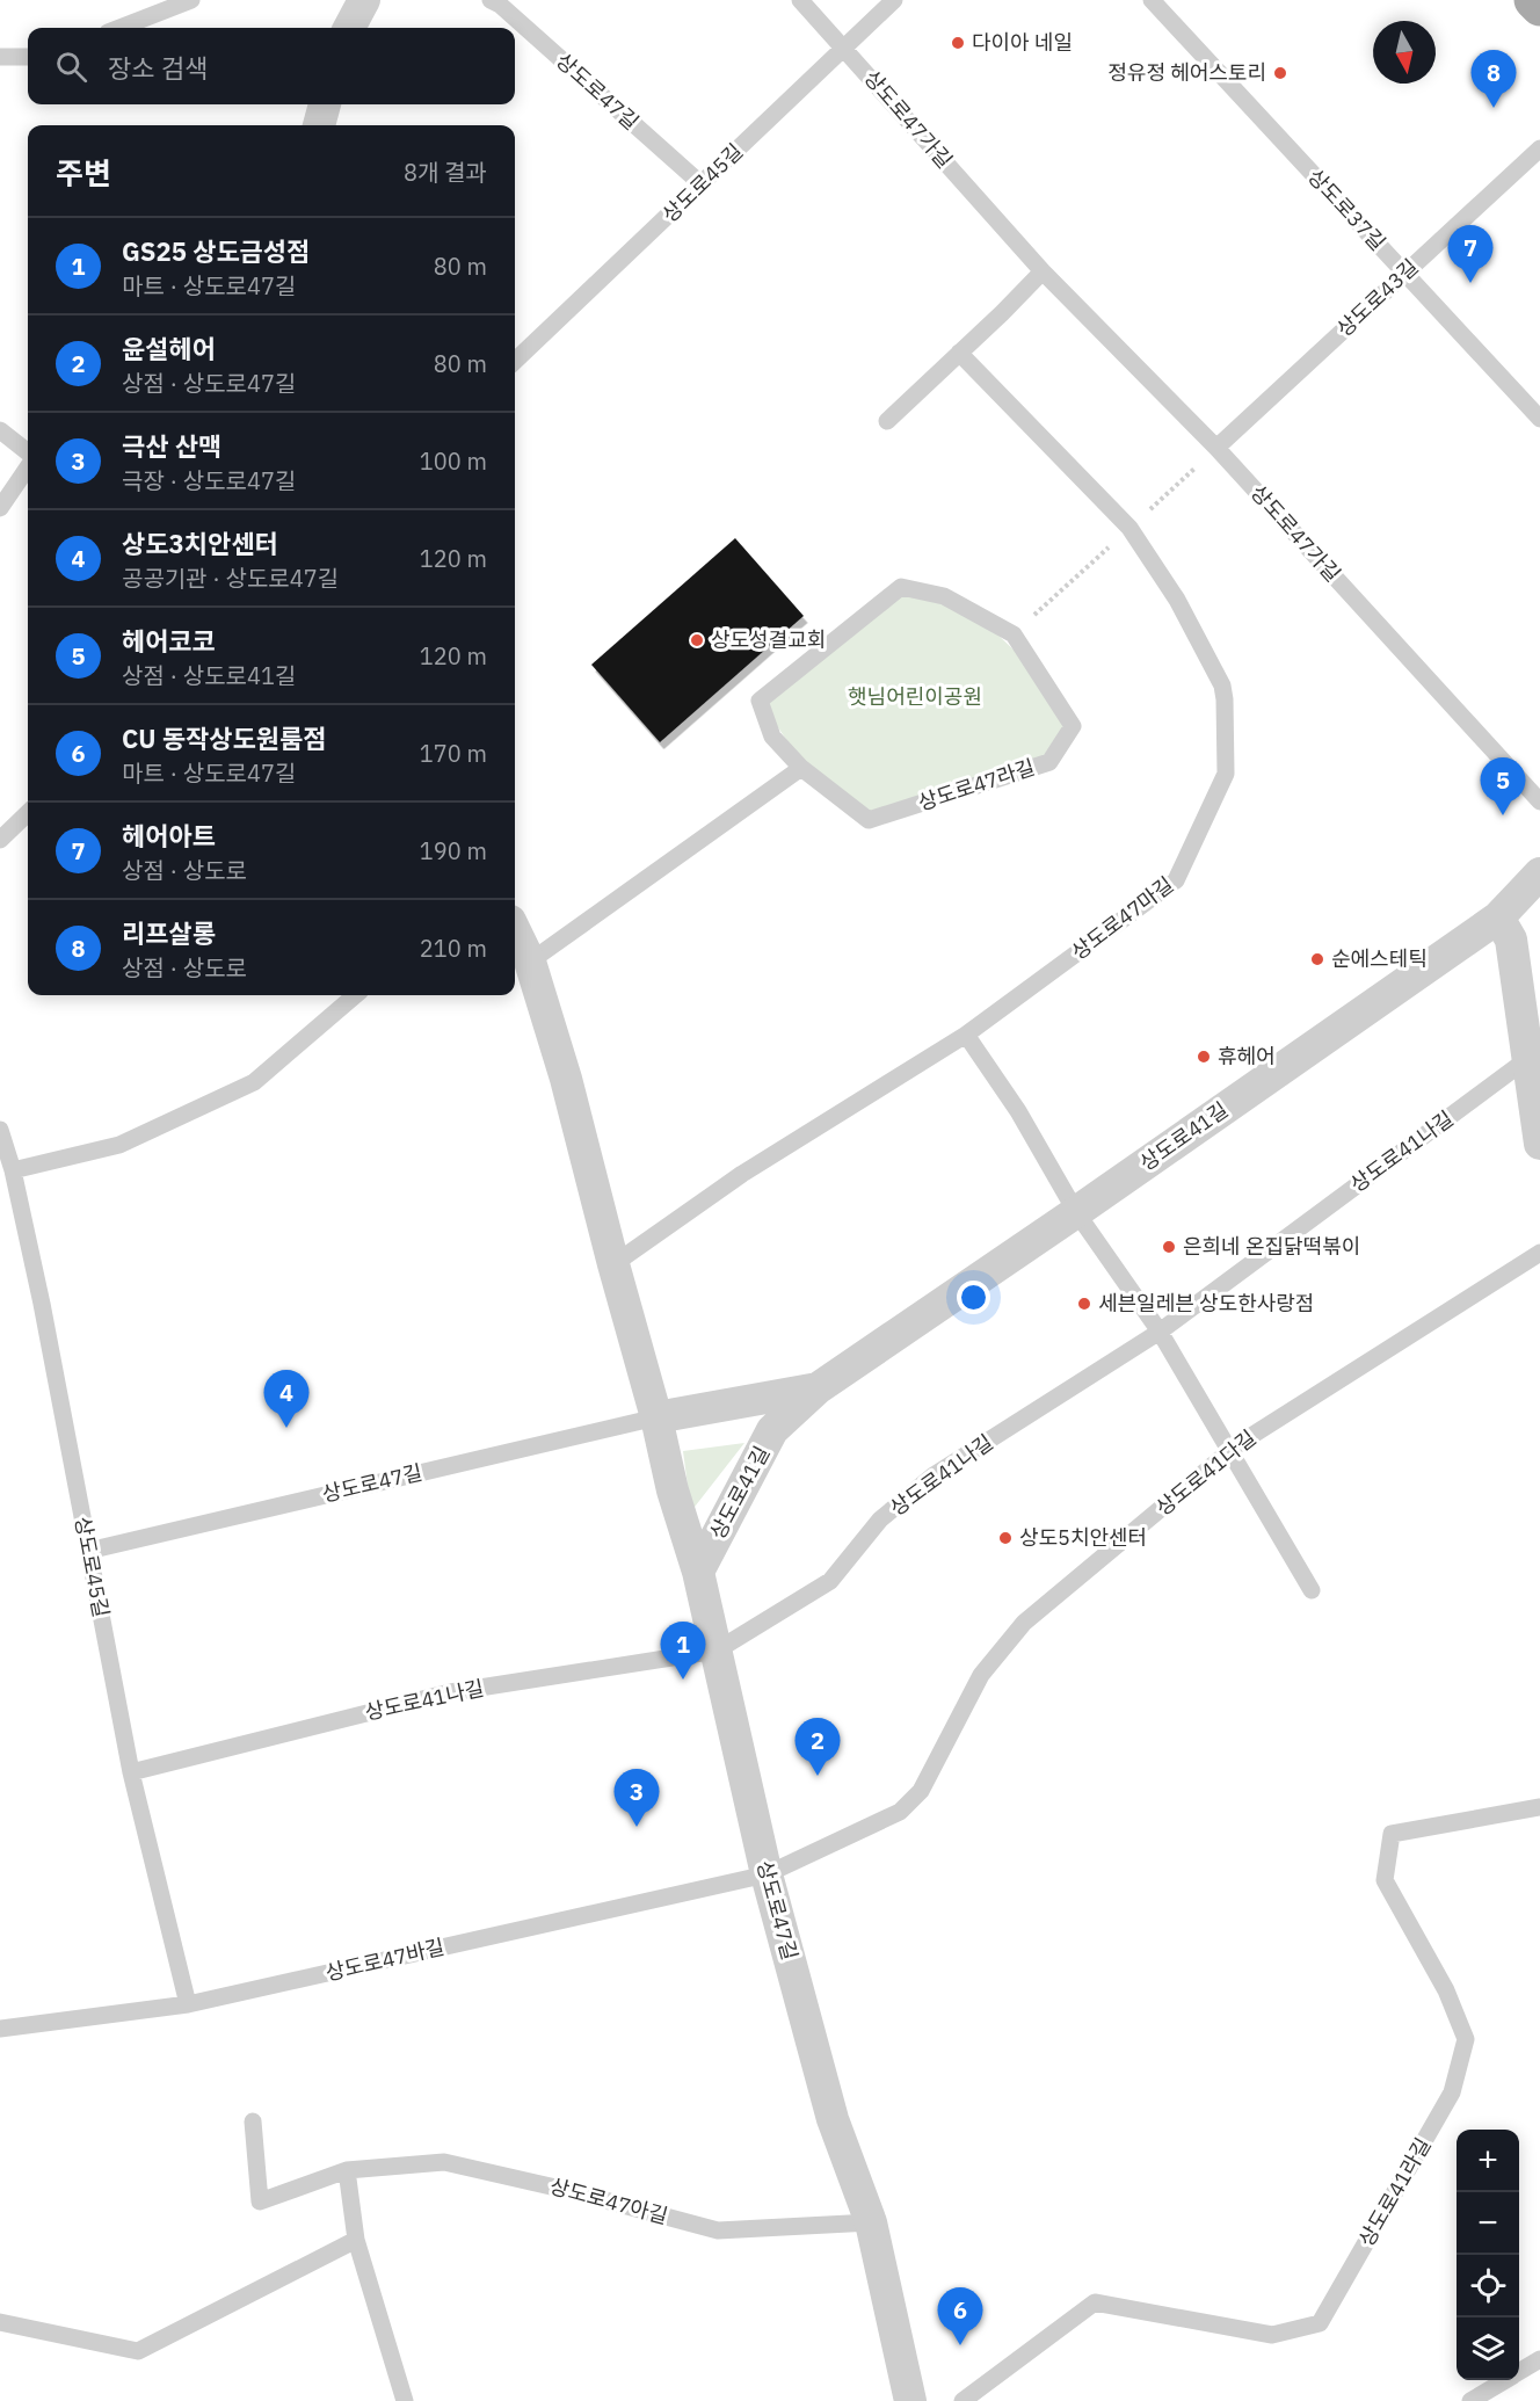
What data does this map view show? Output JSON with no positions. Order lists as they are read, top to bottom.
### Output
{
  "streets": {
    "street": ["상도로47길", "상도로41길"],
    "lane": [
      "상도로47가길",
      "상도로45길",
      "상도로37길",
      "상도로43길",
      "상도로47라길",
      "상도로47마길",
      "상도로41나길",
      "상도로41다길",
      "상도로47바길",
      "상도로41라길",
      "상도로47아길"
    ]
  },
  "crossings": [
    ["상도로47길", "상도로45길"],
    ["상도로47길", "상도로47마길"],
    ["상도로47길", "상도로41길"],
    ["상도로47길", "상도로41나길"],
    ["상도로47길", "상도로41다길"],
    ["상도로47길", "상도로47바길"],
    ["상도로47길", "상도로47아길"],
    ["상도로47가길", "상도로45길"],
    ["상도로47가길", "상도로43길"],
    ["상도로45길", "상도로41나길"],
    ["상도로45길", "상도로47바길"],
    ["상도로37길", "상도로43길"],
    ["상도로41다길", "상도로47바길"]
  ],
  "parks": ["햇님어린이공원"],
  "places": [
    "다이아 네일",
    "정유정 헤어스토리",
    "상도성결교회",
    "순에스테틱",
    "휴헤어",
    "은희네 온집닭떡볶이",
    "세븐일레븐 상도한사랑점",
    "상도5치안센터"
  ],
  "north": "bottom",
  "page": {
    "search": "장소 검색",
    "pins": [
      "8",
      "7",
      "5",
      "4",
      "1",
      "2",
      "3",
      "6"
    ],
    "heading": ["주변", "8개 결과"],
    "list": [
      {
        "mark": "1",
        "name": "GS25 상도금성점",
        "note": "마트 · 상도로47길",
        "value": "80 m"
      },
      {
        "mark": "2",
        "name": "윤설헤어",
        "note": "상점 · 상도로47길",
        "value": "80 m"
      },
      {
        "mark": "3",
        "name": "극산 산맥",
        "note": "극장 · 상도로47길",
        "value": "100 m"
      },
      {
        "mark": "4",
        "name": "상도3치안센터",
        "note": "공공기관 · 상도로47길",
        "value": "120 m"
      },
      {
        "mark": "5",
        "name": "헤어코코",
        "note": "상점 · 상도로41길",
        "value": "120 m"
      },
      {
        "mark": "6",
        "name": "CU 동작상도원룸점",
        "note": "마트 · 상도로47길",
        "value": "170 m"
      },
      {
        "mark": "7",
        "name": "헤어아트",
        "note": "상점 · 상도로",
        "value": "190 m"
      },
      {
        "mark": "8",
        "name": "리프살롱",
        "note": "상점 · 상도로",
        "value": "210 m"
      }
    ],
    "map_buttons": ["+", "−"]
  }
}
